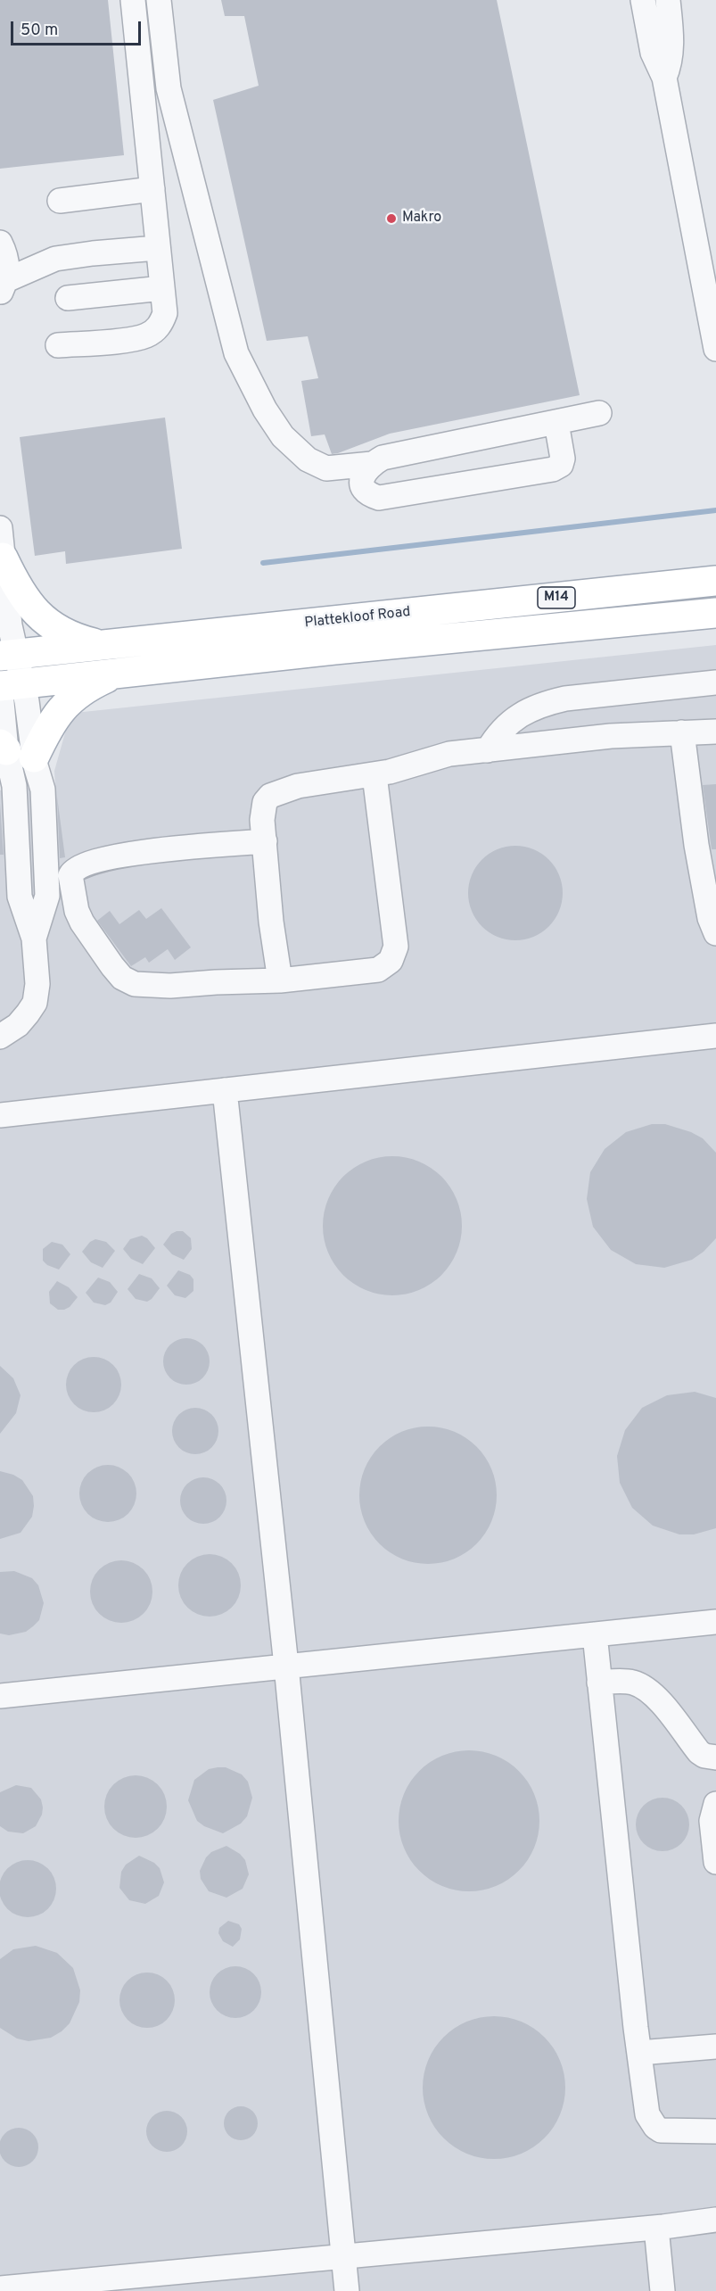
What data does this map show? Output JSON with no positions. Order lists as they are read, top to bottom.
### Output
{
  "streets": {
    "main road": ["M14", "Plattekloof Road"]
  },
  "places": ["Makro"],
  "scale_bar": "50 m"
}
